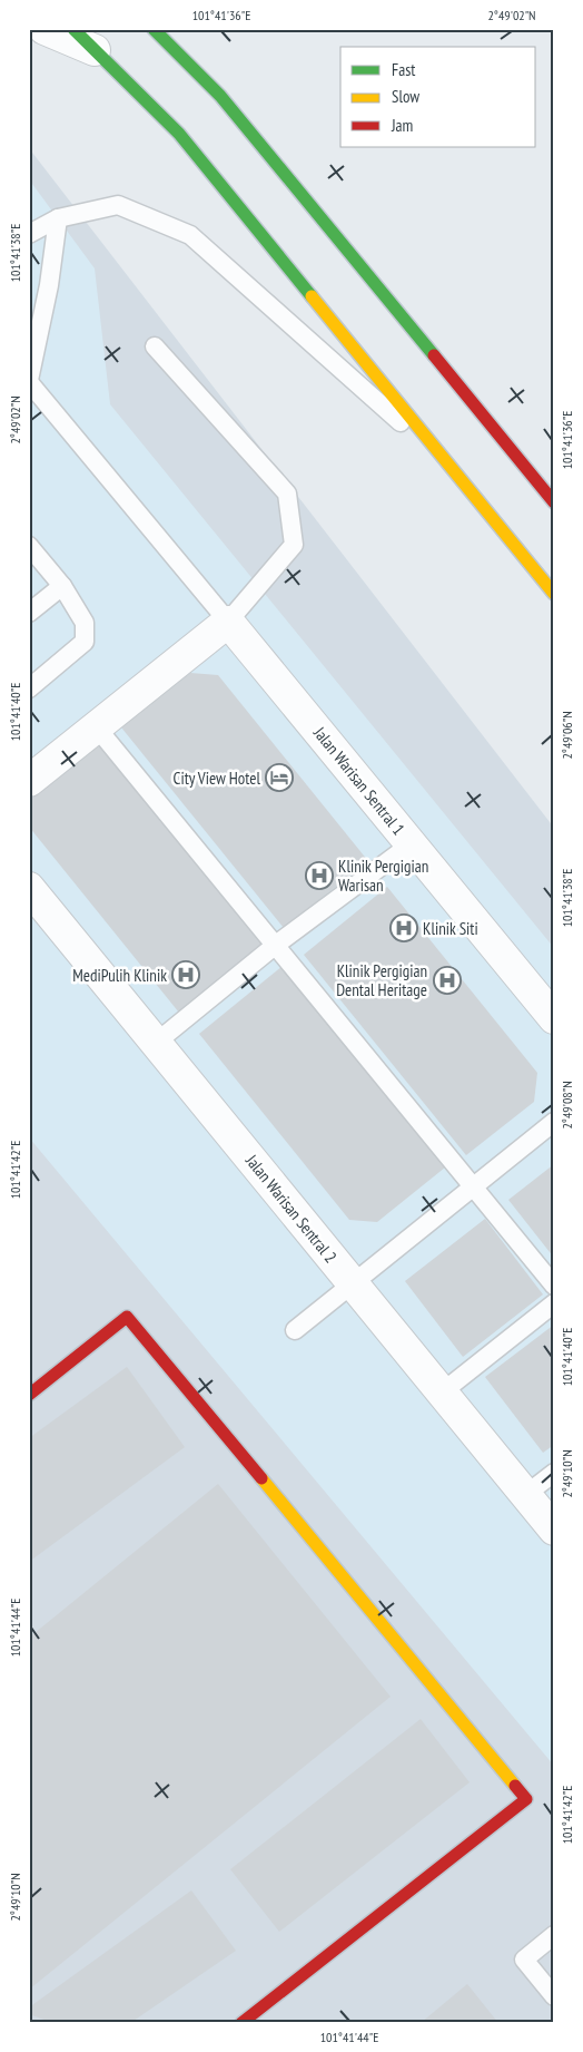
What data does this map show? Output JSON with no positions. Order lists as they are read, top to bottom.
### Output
{
  "streets": {
    "street": ["Jalan Warisan Sentral 1", "Jalan Warisan Sentral 2"]
  },
  "places": {
    "hotel": ["City View Hotel"],
    "hospital": [
      "Klinik Pergigian Warisan",
      "Klinik Siti",
      "MediPulih Klinik",
      "Klinik Pergigian Dental Heritage"
    ]
  },
  "legend": ["Fast", "Slow", "Jam"],
  "coordinates": [
    "101°41'36\"E",
    "2°49'02\"N",
    "101°41'38\"E",
    "101°41'40\"E",
    "2°49'06\"N",
    "2°49'08\"N",
    "101°41'42\"E",
    "2°49'10\"N",
    "101°41'44\"E"
  ]
}
